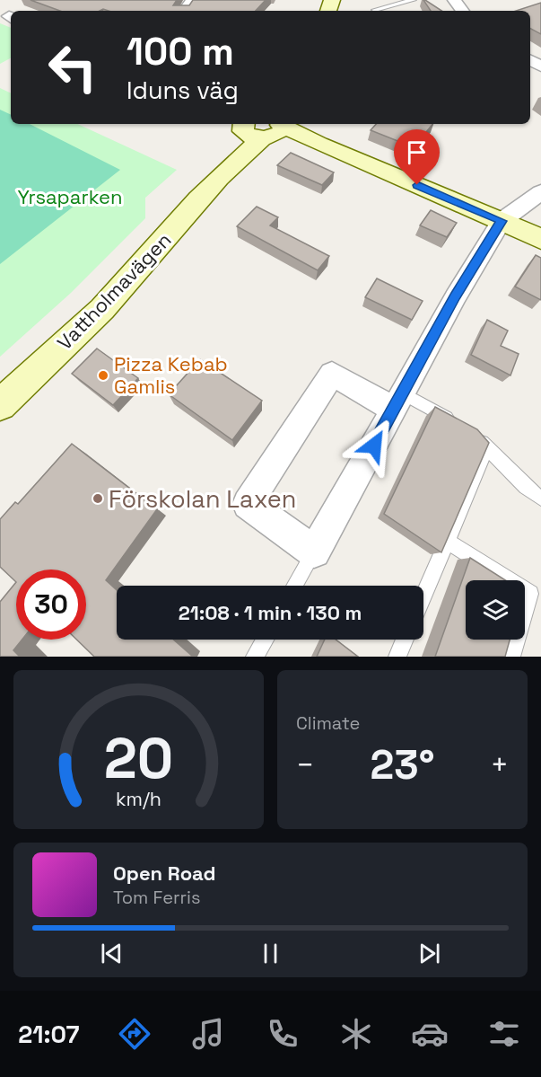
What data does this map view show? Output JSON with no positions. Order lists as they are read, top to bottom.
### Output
{
  "streets": {
    "main road": ["Vattholmavägen"]
  },
  "parks": ["Yrsaparken"],
  "places": ["Pizza Kebab Gamlis", "Förskolan Laxen"],
  "page": {
    "turn": ["100 m", "Iduns väg"],
    "limit": "30",
    "trip": "21:08 · 1 min · 130 m",
    "tile": "Climate",
    "heat": ["−", "23°", "+"],
    "song": ["Open Road", "Tom Ferris"],
    "tabs": "21:07",
    "gauge": ["20", "km/h"]
  }
}
